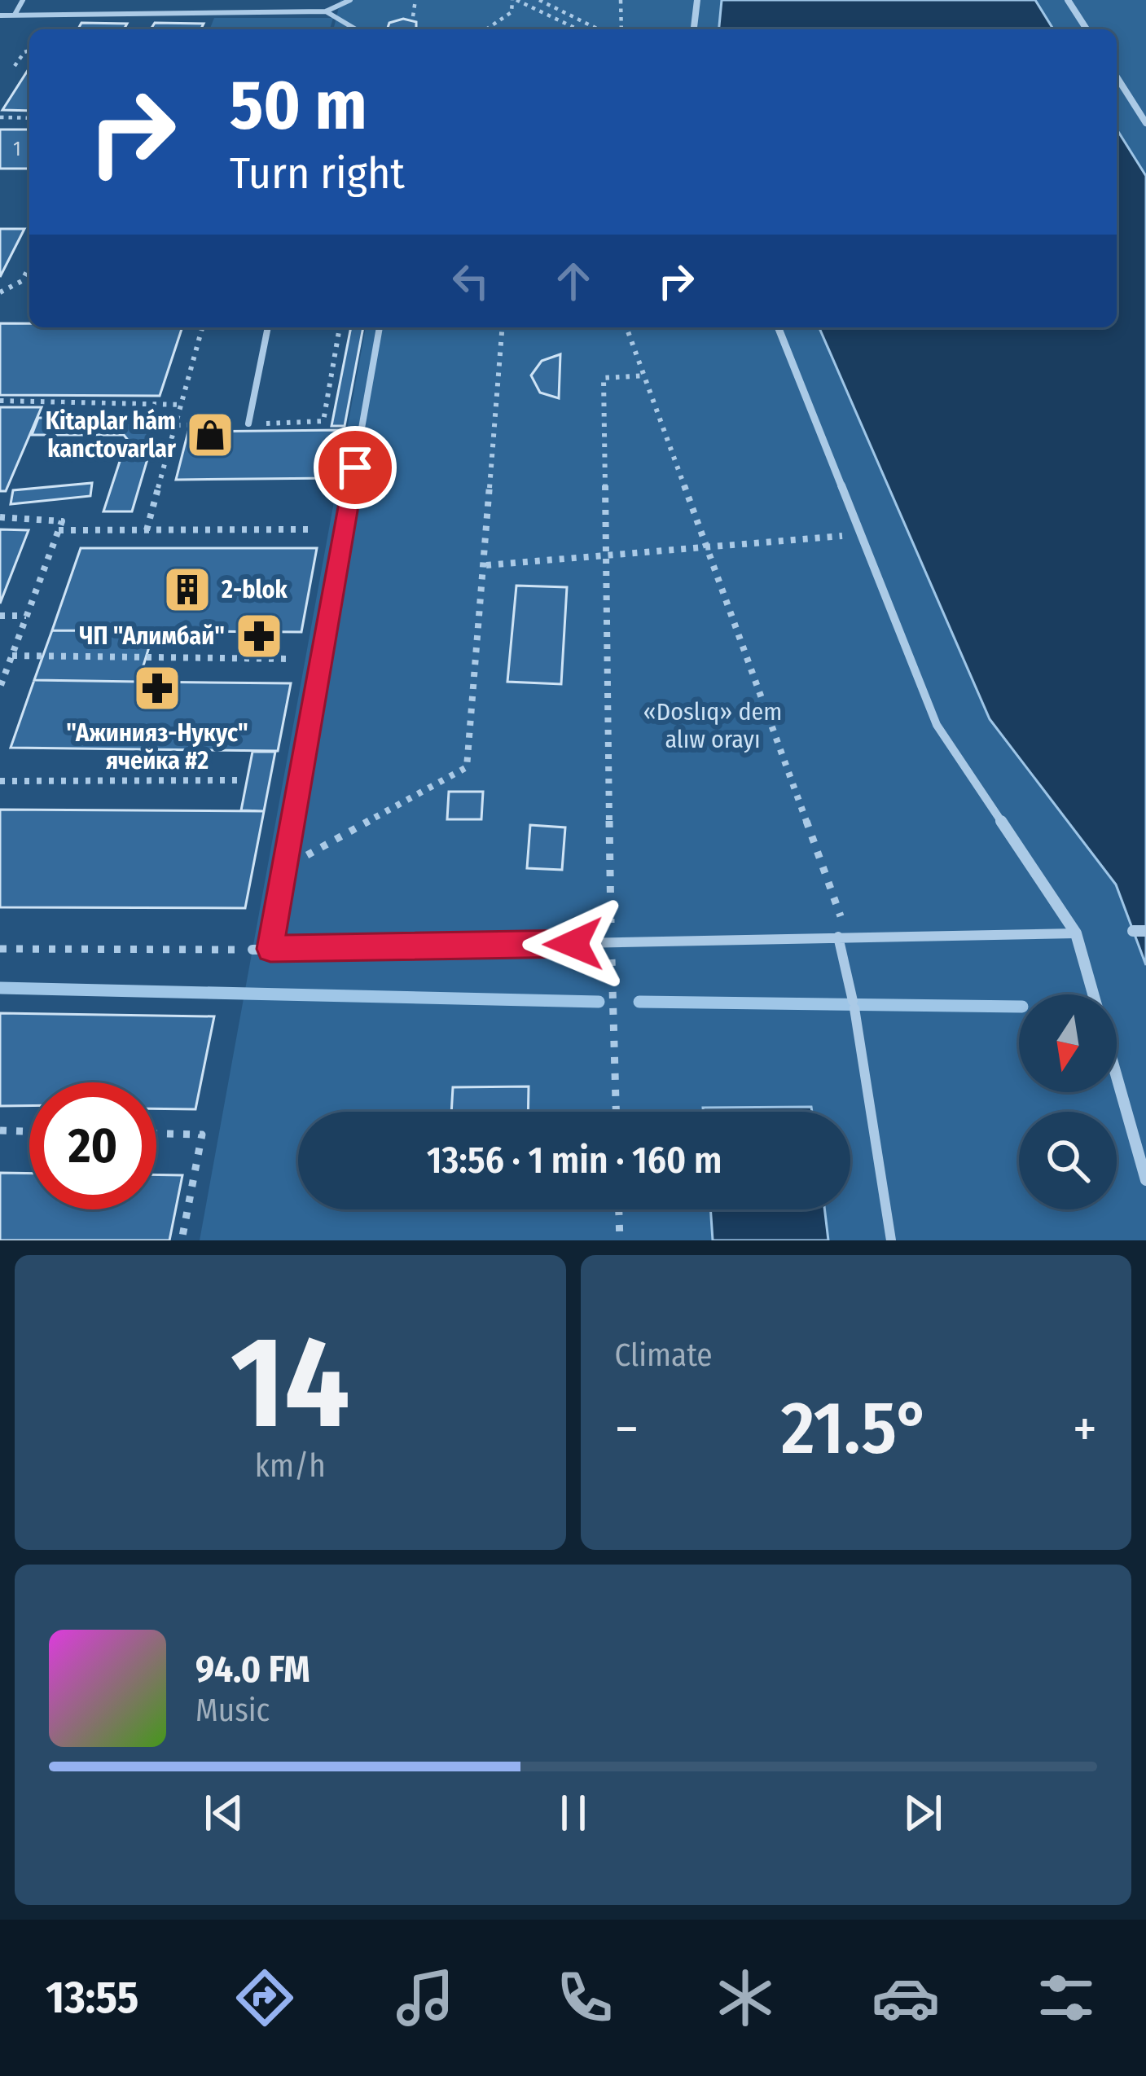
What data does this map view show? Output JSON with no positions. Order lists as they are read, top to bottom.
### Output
{
  "parks": ["«Doslıq» dem alıw orayı"],
  "places": {
    "shop": ["Kitaplar hám kanctovarlar"],
    "building": ["2-blok"],
    "pharmacy": ["ЧП \"Алимбай\"", "\"Ажинияз-Нукус\" ячейка #2"]
  },
  "house_numbers": ["1"],
  "north": "bottom",
  "page": {
    "turn": ["50 m", "Turn right"],
    "limit": "20",
    "trip": "13:56 · 1 min · 160 m",
    "tile": [
      ["14", "km/h"],
      "Climate"
    ],
    "heat": ["−", "21.5°", "+"],
    "song": ["94.0 FM", "Music"],
    "tabs": "13:55"
  }
}
